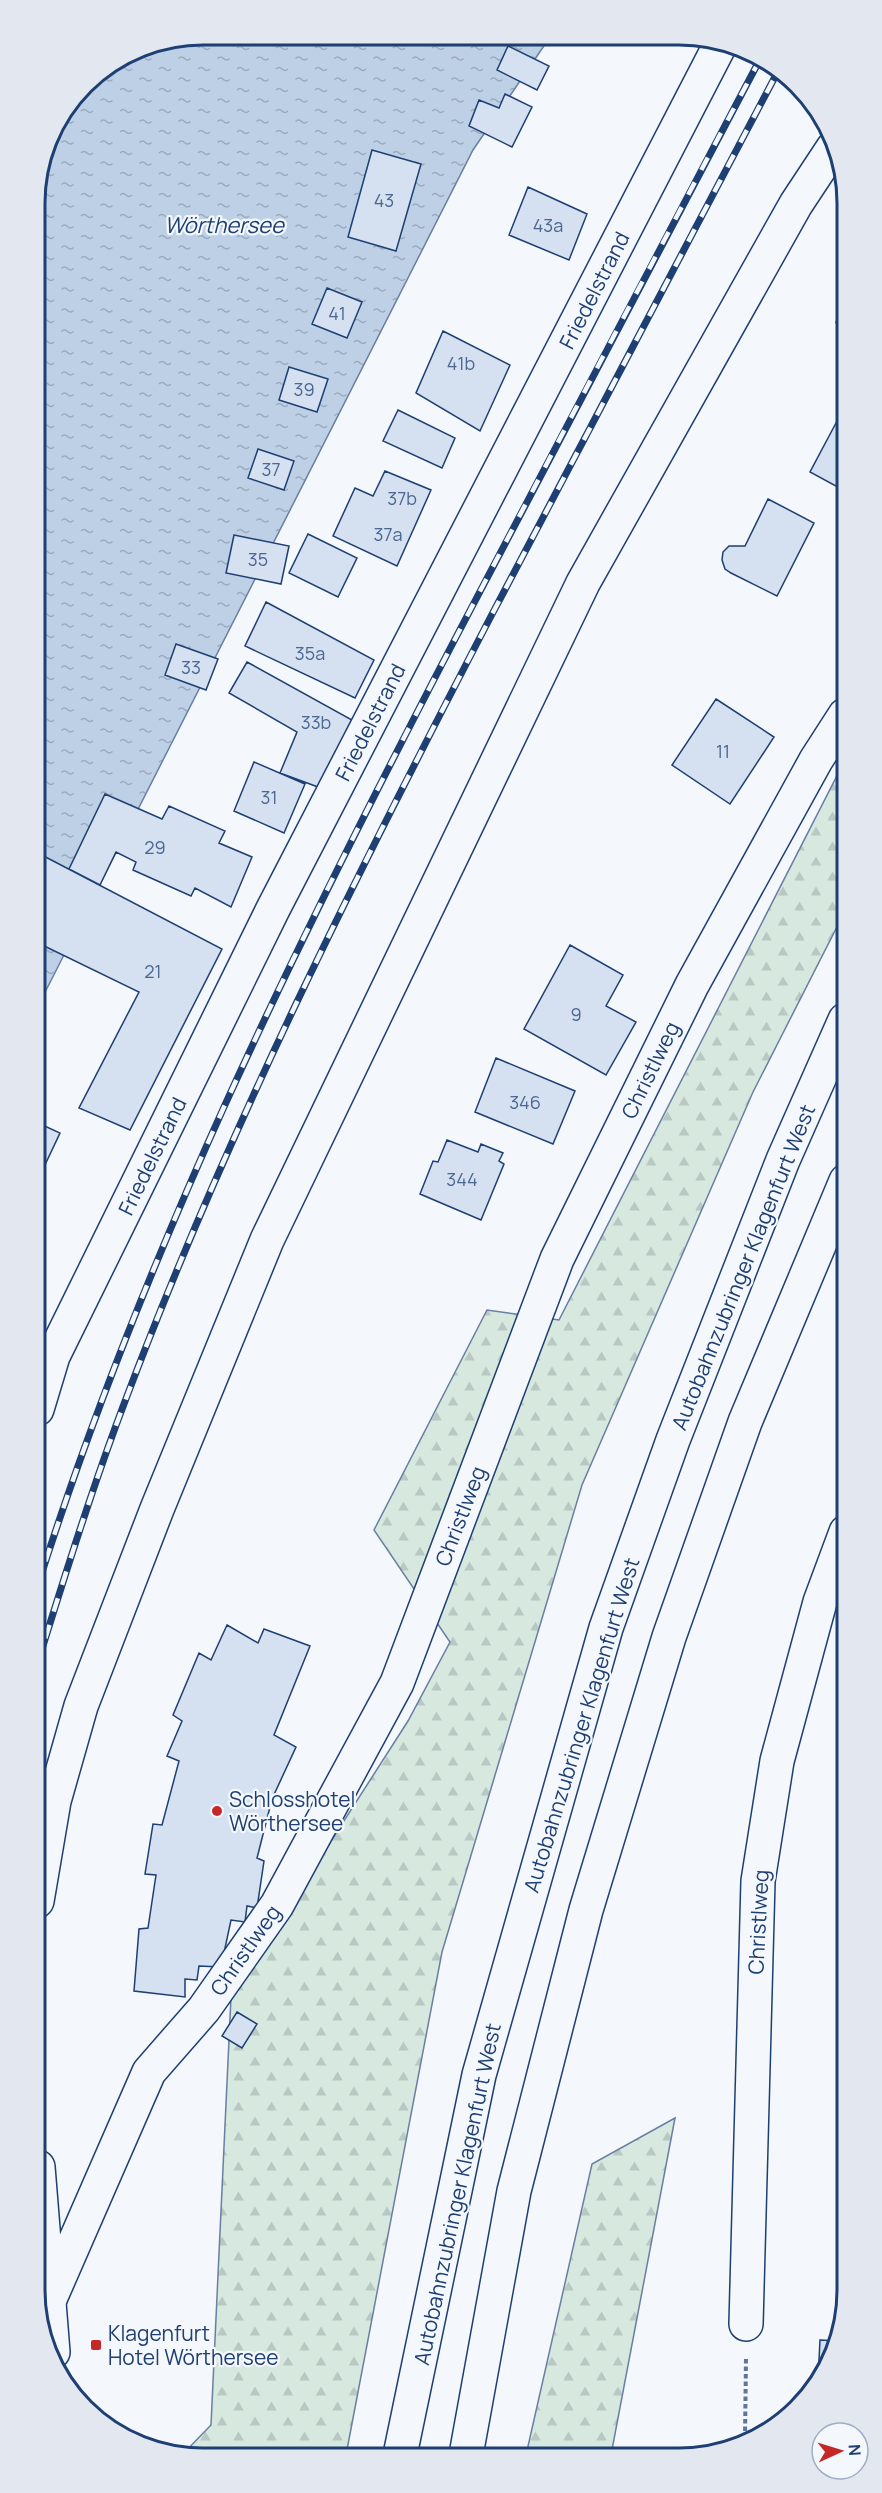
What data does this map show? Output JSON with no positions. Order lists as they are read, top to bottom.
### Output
{
  "streets": {
    "main road": ["Friedelstrand", "Christlweg", "Autobahnzubringer Klagenfurt West"]
  },
  "water": ["Wörthersee"],
  "places": {
    "other": ["Schlosshotel Wörthersee"],
    "transit": ["Klagenfurt Hotel Wörthersee"]
  },
  "house_numbers": [
    "43",
    "43a",
    "41",
    "41b",
    "39",
    "37",
    "37b",
    "37a",
    "35",
    "35a",
    "33",
    "33b",
    "11",
    "31",
    "29",
    "21",
    "9",
    "346",
    "344"
  ],
  "north": "right"
}
